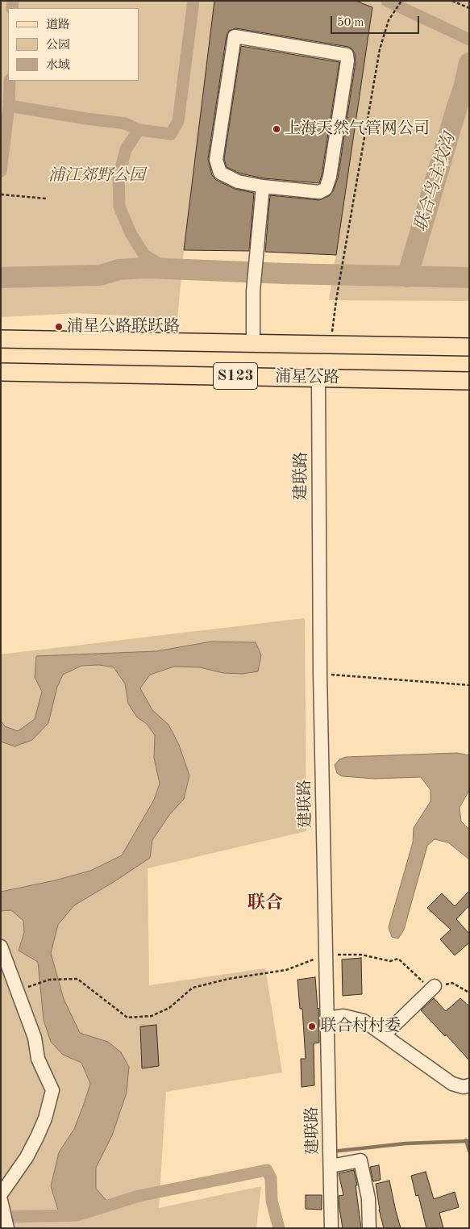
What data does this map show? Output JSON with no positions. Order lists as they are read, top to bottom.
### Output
{
  "streets": {
    "main road": ["S123", "浦星公路"],
    "street": ["建联路"]
  },
  "crossings": [
    ["浦星公路", "建联路"]
  ],
  "districts": ["联合"],
  "water": ["联合鸟主坟沟"],
  "parks": ["浦江郊野公园"],
  "places": ["上海天然气管网公司", "浦星公路联跃路", "联合村村委"],
  "legend": ["道路", "公园", "水域"],
  "scale_bar": "50 m"
}
